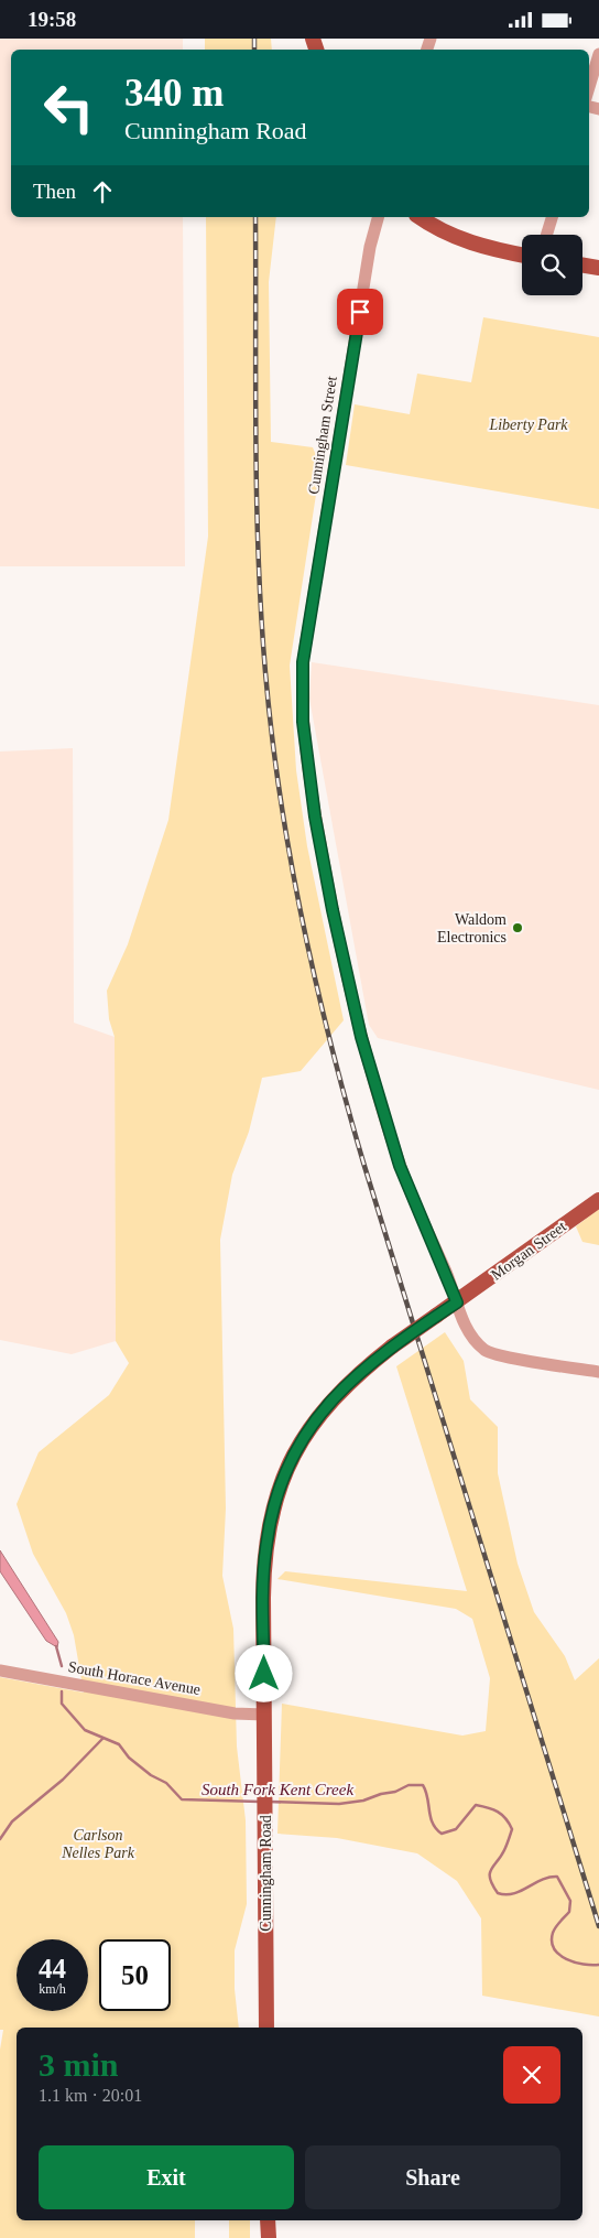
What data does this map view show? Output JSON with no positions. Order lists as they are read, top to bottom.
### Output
{
  "streets": {
    "main road": ["Morgan Street", "Cunningham Road"],
    "street": ["Cunningham Street", "South Horace Avenue"]
  },
  "crossings": [
    ["Cunningham Street", "Morgan Street"],
    ["Cunningham Street", "Cunningham Road"],
    ["Morgan Street", "Cunningham Road"],
    ["South Horace Avenue", "Cunningham Road"]
  ],
  "water": ["South Fork Kent Creek"],
  "parks": ["Liberty Park", "Carlson Nelles Park"],
  "places": ["Waldom Electronics"],
  "page": {
    "status": "19:58",
    "turn": ["340 m", "Cunningham Road"],
    "then": "Then",
    "speed": "44 km/h",
    "limit": "50",
    "heading": ["3 min", "1.1 km · 20:01"],
    "buttons": ["Exit", "Share"]
  }
}
